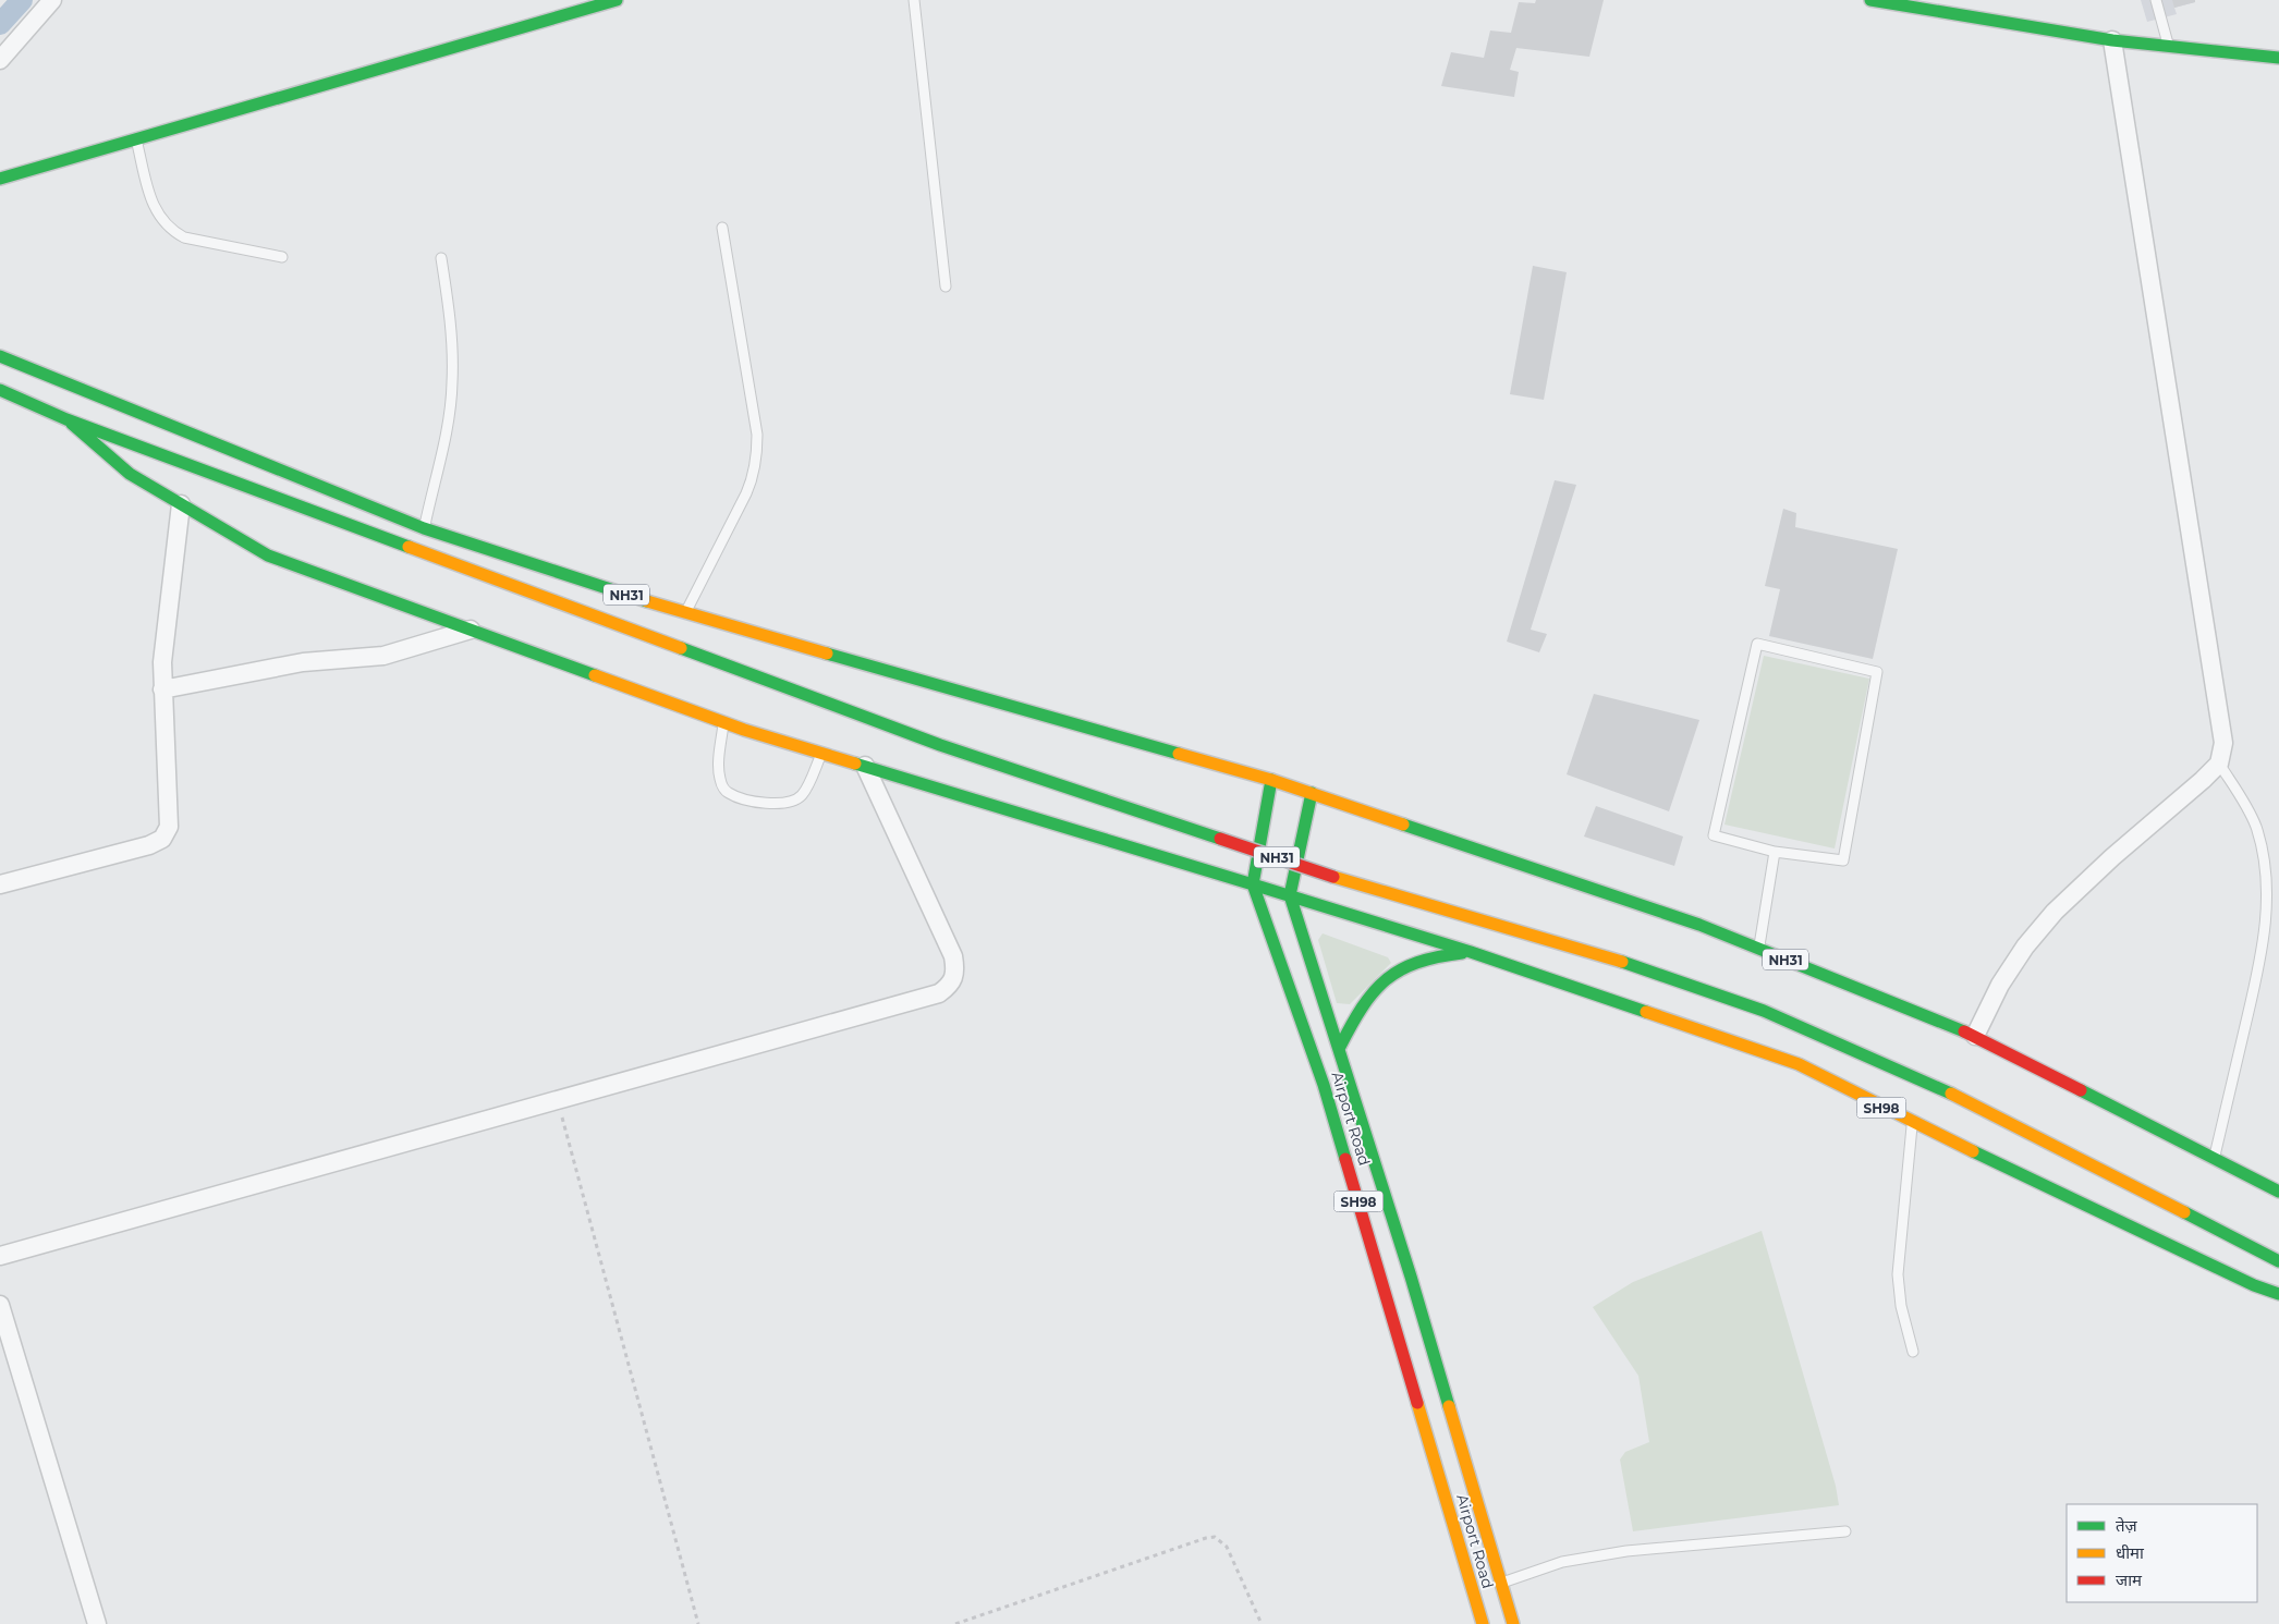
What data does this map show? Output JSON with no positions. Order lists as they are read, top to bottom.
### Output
{
  "streets": {
    "main road": ["NH31", "SH98", "Airport Road"]
  },
  "crossings": [
    ["NH31", "Airport Road"],
    ["SH98", "Airport Road"]
  ],
  "legend": ["तेज़", "धीमा", "जाम"]
}
